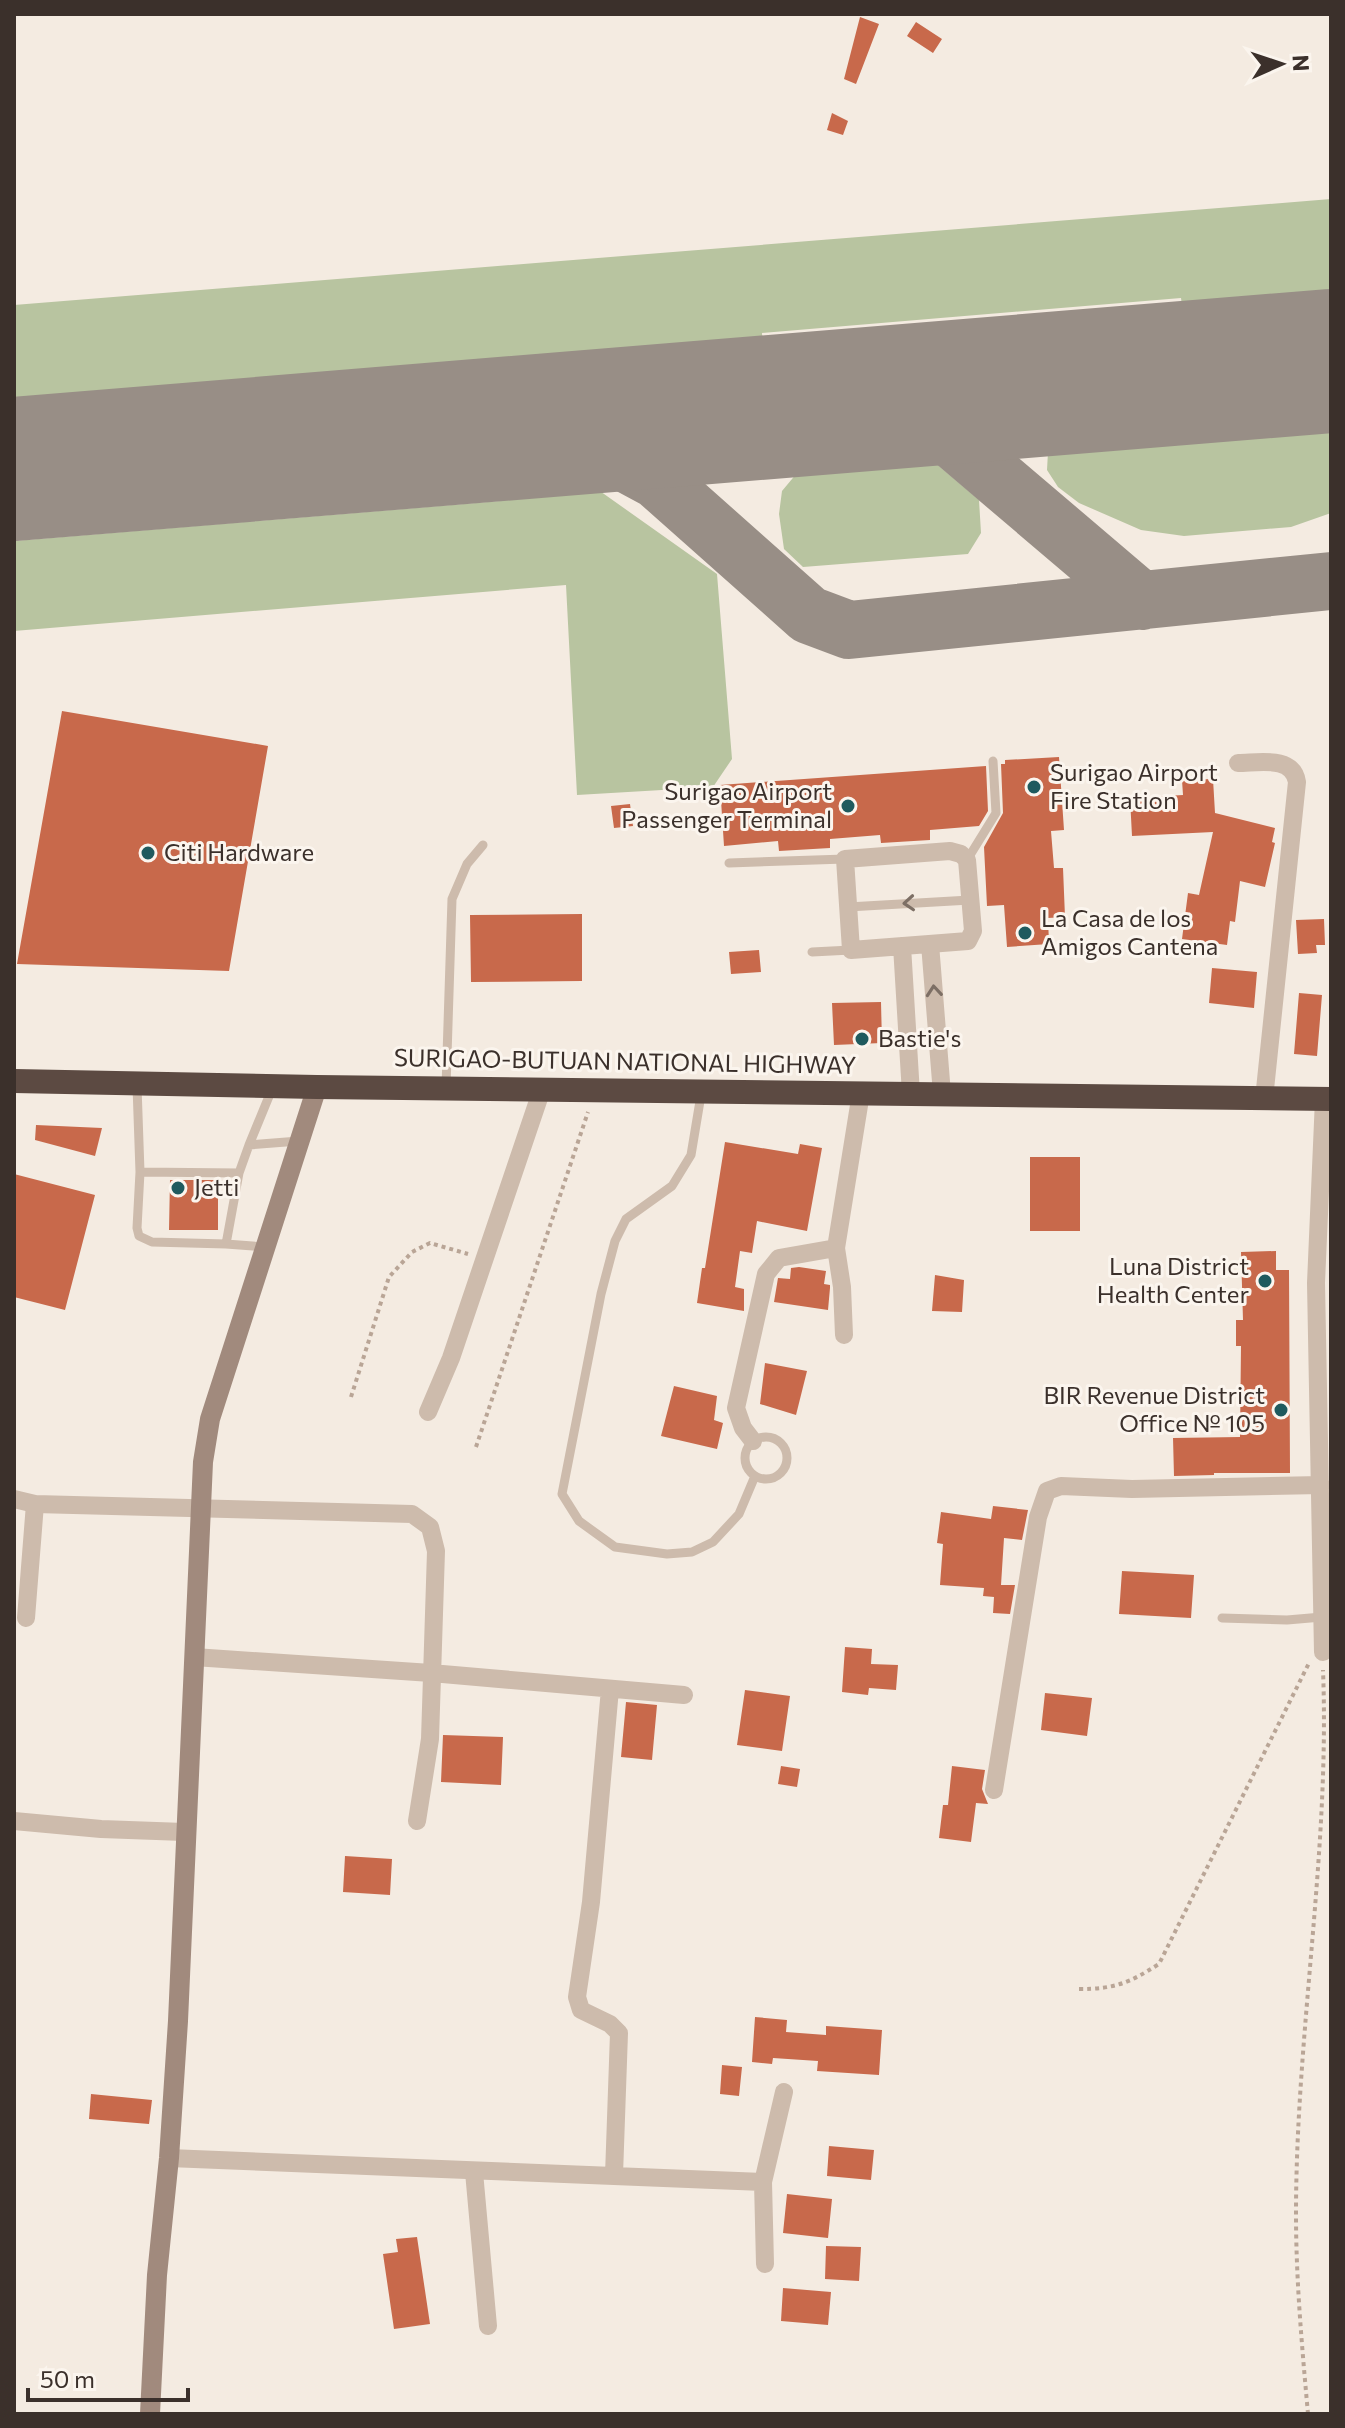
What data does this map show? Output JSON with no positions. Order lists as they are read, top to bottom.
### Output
{
  "streets": {
    "highway": ["SURIGAO-BUTUAN NATIONAL HIGHWAY"]
  },
  "places": [
    "Surigao Airport Fire Station",
    "Surigao Airport Passenger Terminal",
    "Citi Hardware",
    "La Casa de los Amigos Cantena",
    "Bastie's",
    "Jetti",
    "Luna District Health Center",
    "BIR Revenue District Office № 105"
  ],
  "scale_bar": "50 m",
  "north": "right"
}
